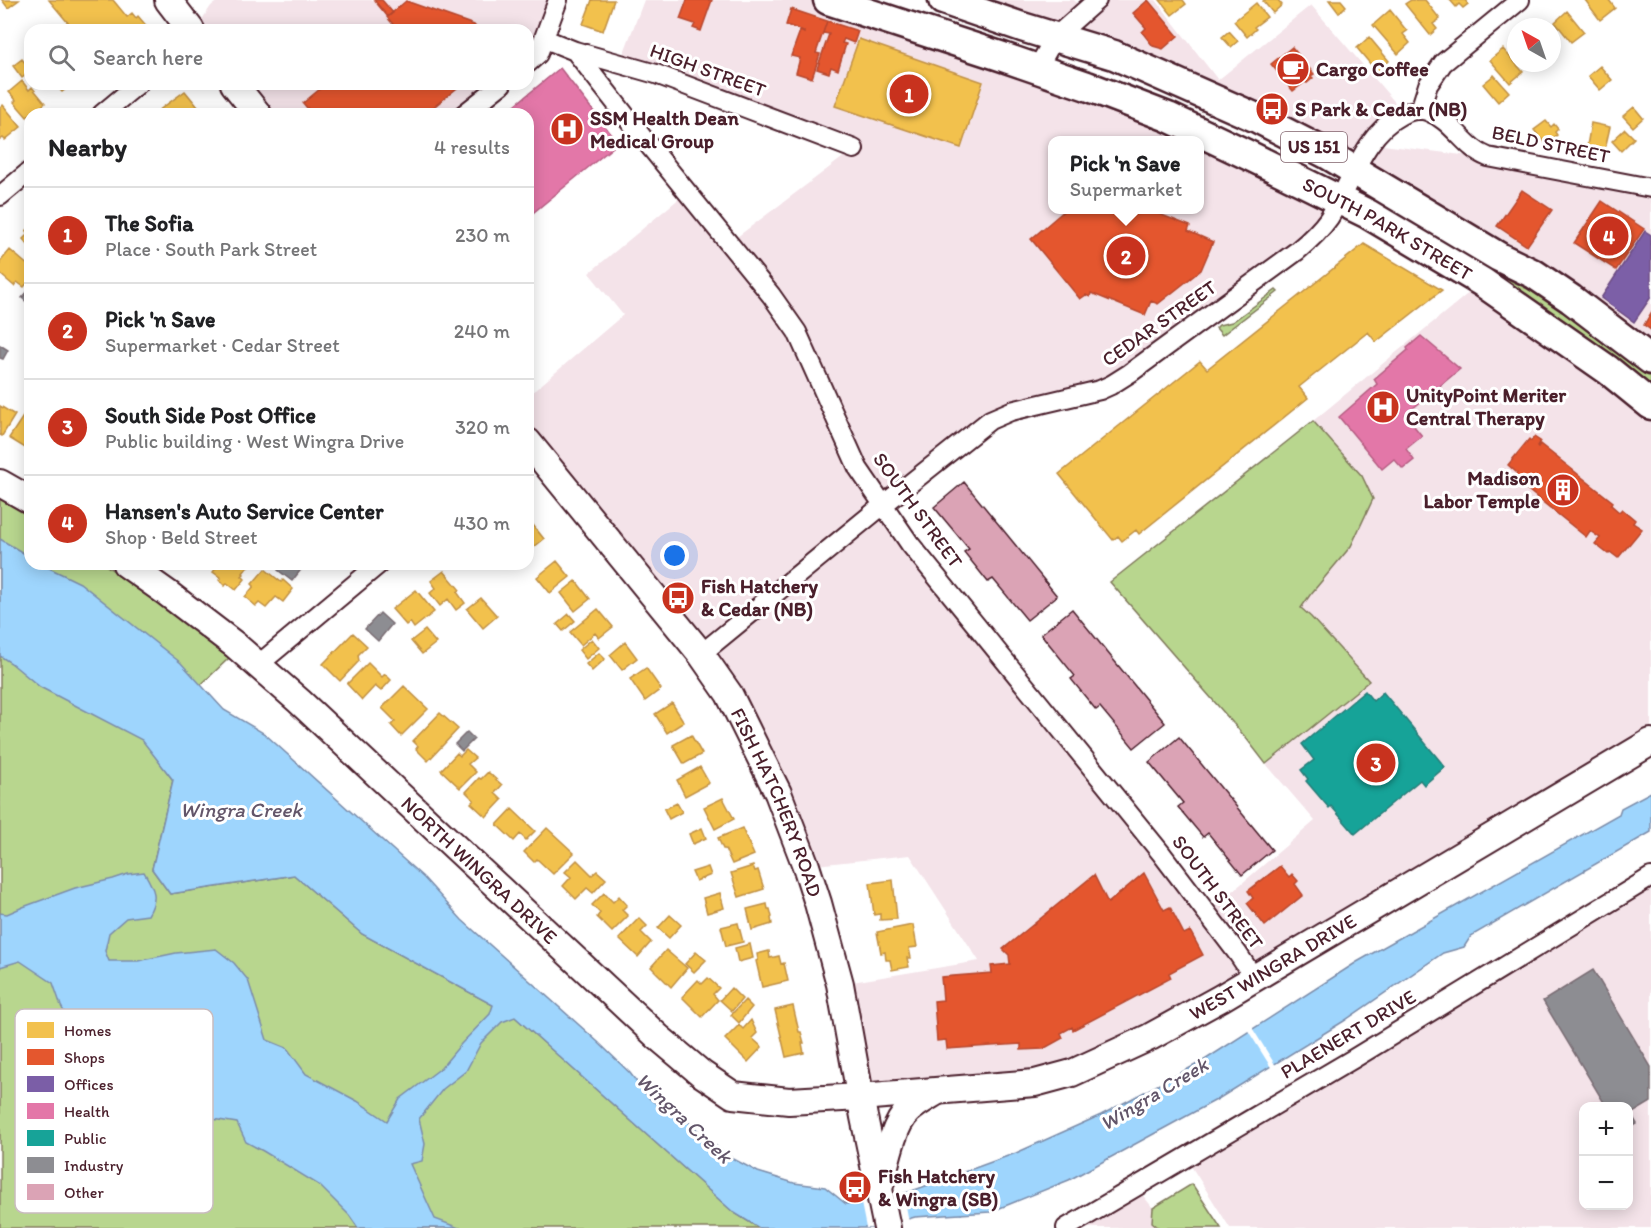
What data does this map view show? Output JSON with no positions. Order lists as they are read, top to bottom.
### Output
{
  "streets": {
    "main road": ["US 151", "SOUTH PARK STREET"],
    "street": [
      "HIGH STREET",
      "BELD STREET",
      "CEDAR STREET",
      "SOUTH STREET",
      "FISH HATCHERY ROAD",
      "NORTH WINGRA DRIVE",
      "WEST WINGRA DRIVE",
      "PLAENERT DRIVE"
    ]
  },
  "crossings": [
    ["HIGH STREET", "SOUTH STREET"],
    ["BELD STREET", "CEDAR STREET"],
    ["SOUTH PARK STREET", "CEDAR STREET"],
    ["CEDAR STREET", "SOUTH STREET"],
    ["CEDAR STREET", "FISH HATCHERY ROAD"],
    ["SOUTH STREET", "WEST WINGRA DRIVE"],
    ["FISH HATCHERY ROAD", "NORTH WINGRA DRIVE"],
    ["FISH HATCHERY ROAD", "WEST WINGRA DRIVE"],
    ["NORTH WINGRA DRIVE", "WEST WINGRA DRIVE"]
  ],
  "water": ["Wingra Creek"],
  "places": {
    "cafe": ["Cargo Coffee"],
    "bus stop": ["S Park & Cedar (NB)", "Fish Hatchery & Cedar (NB)", "Fish Hatchery & Wingra (SB)"],
    "hospital": ["SSM Health Dean Medical Group", "UnityPoint Meriter Central Therapy"],
    "building": ["Madison Labor Temple"]
  },
  "legend": [
    "Homes",
    "Shops",
    "Offices",
    "Health",
    "Public",
    "Industry",
    "Other"
  ],
  "north": "top left",
  "page": {
    "search": "Search here",
    "pins": [
      "1",
      "4",
      "2",
      "3"
    ],
    "heading": ["Nearby", "4 results"],
    "popup": ["Pick 'n Save", "Supermarket"],
    "list": [
      {
        "mark": "1",
        "name": "The Sofia",
        "note": "Place · South Park Street",
        "value": "230 m"
      },
      {
        "mark": "2",
        "name": "Pick 'n Save",
        "note": "Supermarket · Cedar Street",
        "value": "240 m"
      },
      {
        "mark": "3",
        "name": "South Side Post Office",
        "note": "Public building · West Wingra Drive",
        "value": "320 m"
      },
      {
        "mark": "4",
        "name": "Hansen's Auto Service Center",
        "note": "Shop · Beld Street",
        "value": "430 m"
      }
    ],
    "map_buttons": ["+", "−"]
  }
}
